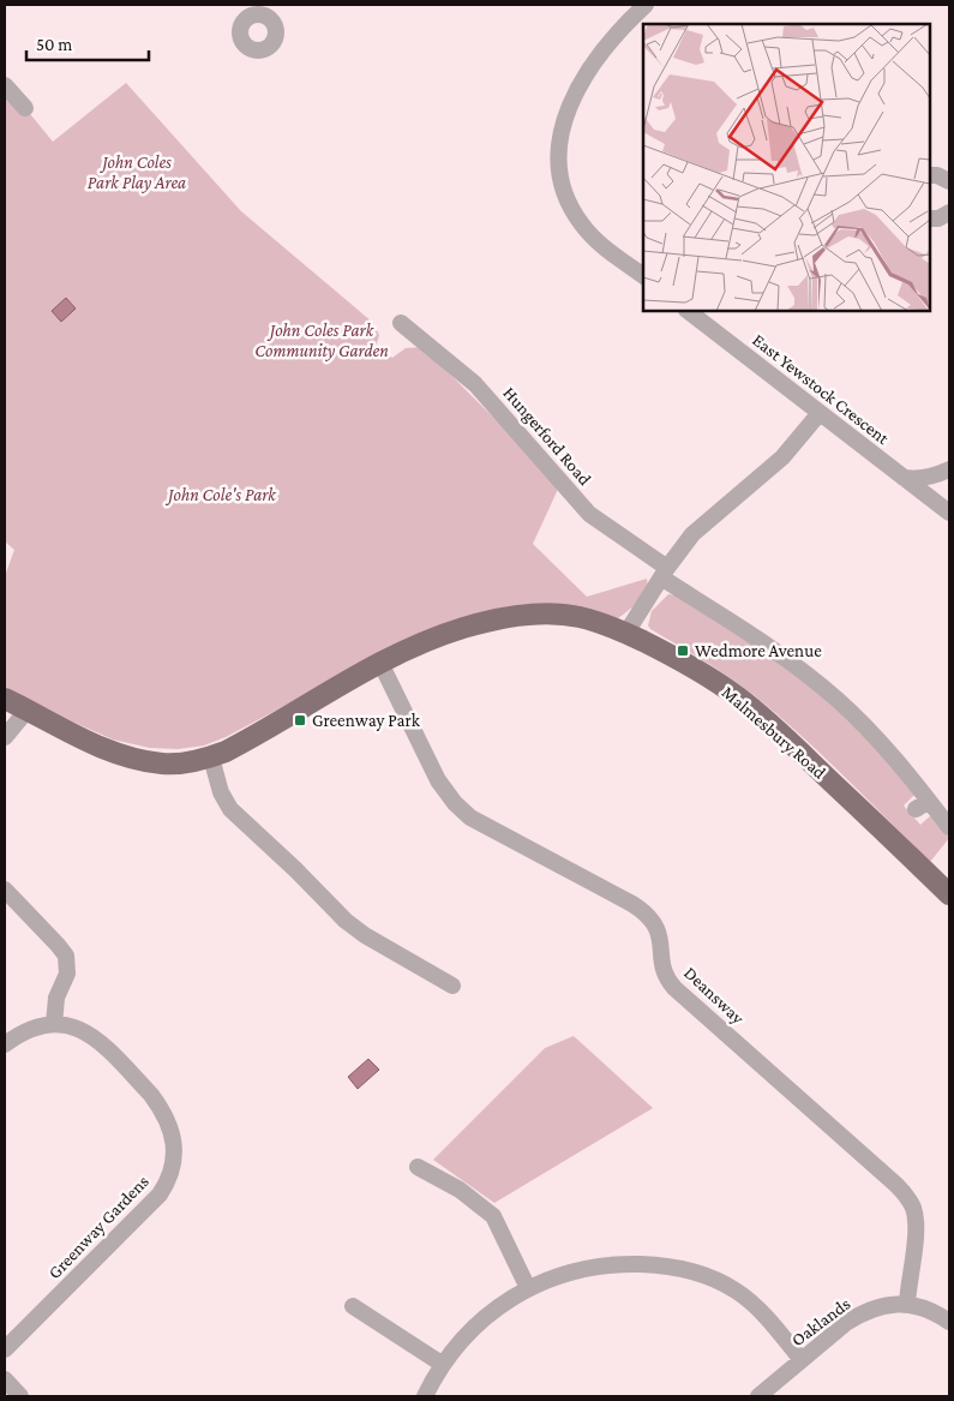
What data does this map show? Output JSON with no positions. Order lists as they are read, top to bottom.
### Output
{
  "streets": {
    "main road": ["Malmesbury Road"],
    "street": [
      "East Yewstock Crescent",
      "Hungerford Road",
      "Deansway",
      "Greenway Gardens",
      "Oaklands"
    ]
  },
  "crossings": [
    ["Malmesbury Road", "Deansway"],
    ["Deansway", "Oaklands"]
  ],
  "parks": ["John Coles Park Play Area", "John Coles Park Community Garden", "John Cole's Park"],
  "places": {
    "transit": ["Wedmore Avenue", "Greenway Park"]
  },
  "scale_bar": "50 m"
}
